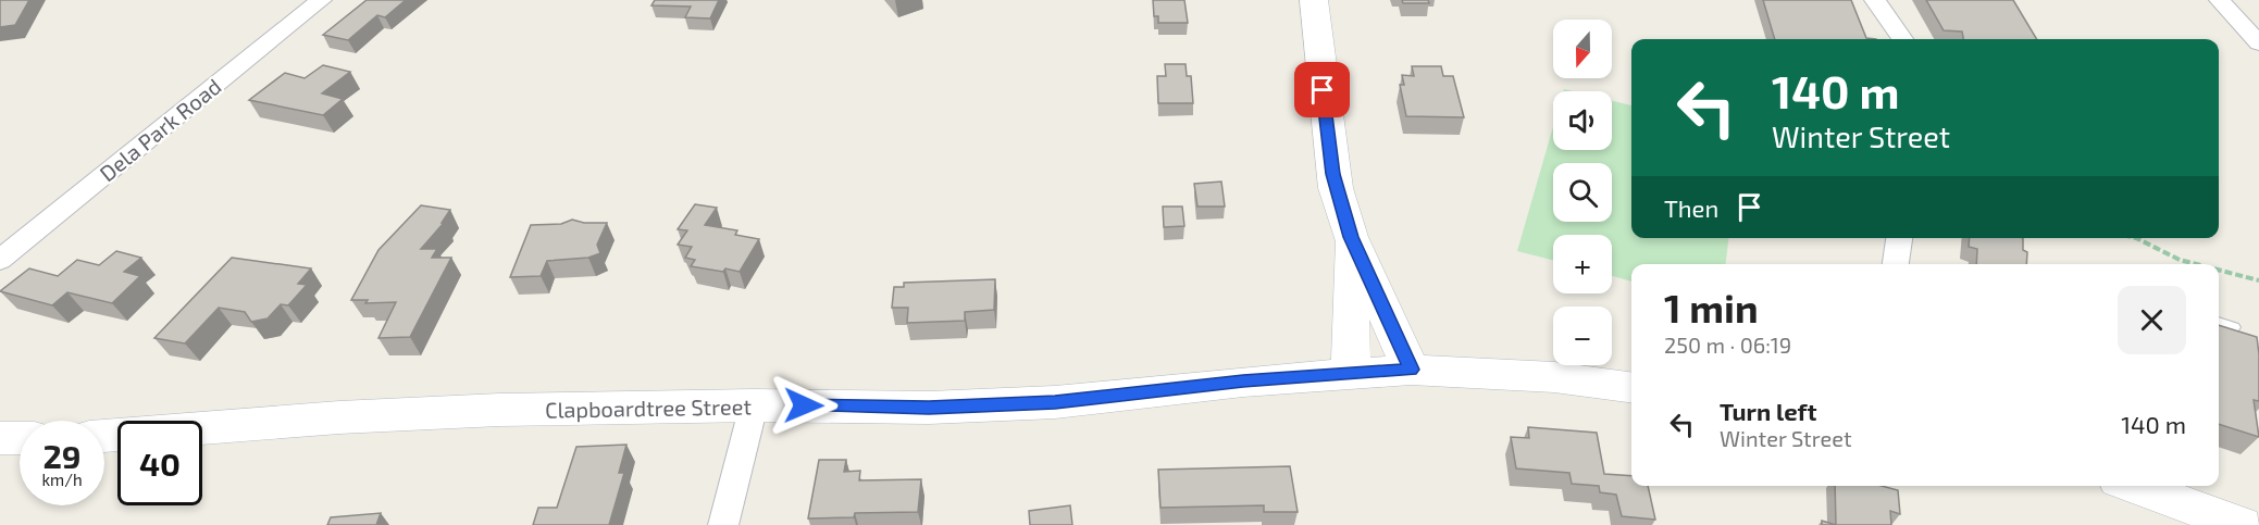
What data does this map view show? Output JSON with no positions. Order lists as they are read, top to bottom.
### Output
{
  "streets": {
    "street": ["Dela Park Road", "Clapboardtree Street"]
  },
  "north": "bottom",
  "page": {
    "map_buttons": ["+", "−"],
    "turn": ["140 m", "Winter Street"],
    "then": "Then",
    "heading": ["1 min", "250 m · 06:19"],
    "list": [
      {
        "name": "Turn left",
        "note": "Winter Street",
        "value": "140 m"
      }
    ],
    "speed": "29 km/h",
    "limit": "40"
  }
}
